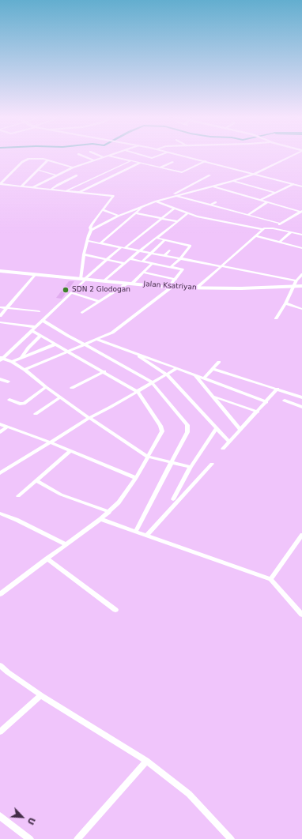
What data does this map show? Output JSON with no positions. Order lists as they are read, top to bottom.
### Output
{
  "streets": {
    "street": ["Jalan Ksatriyan"]
  },
  "places": ["SDN 2 Glodogan"],
  "north": "bottom right"
}
